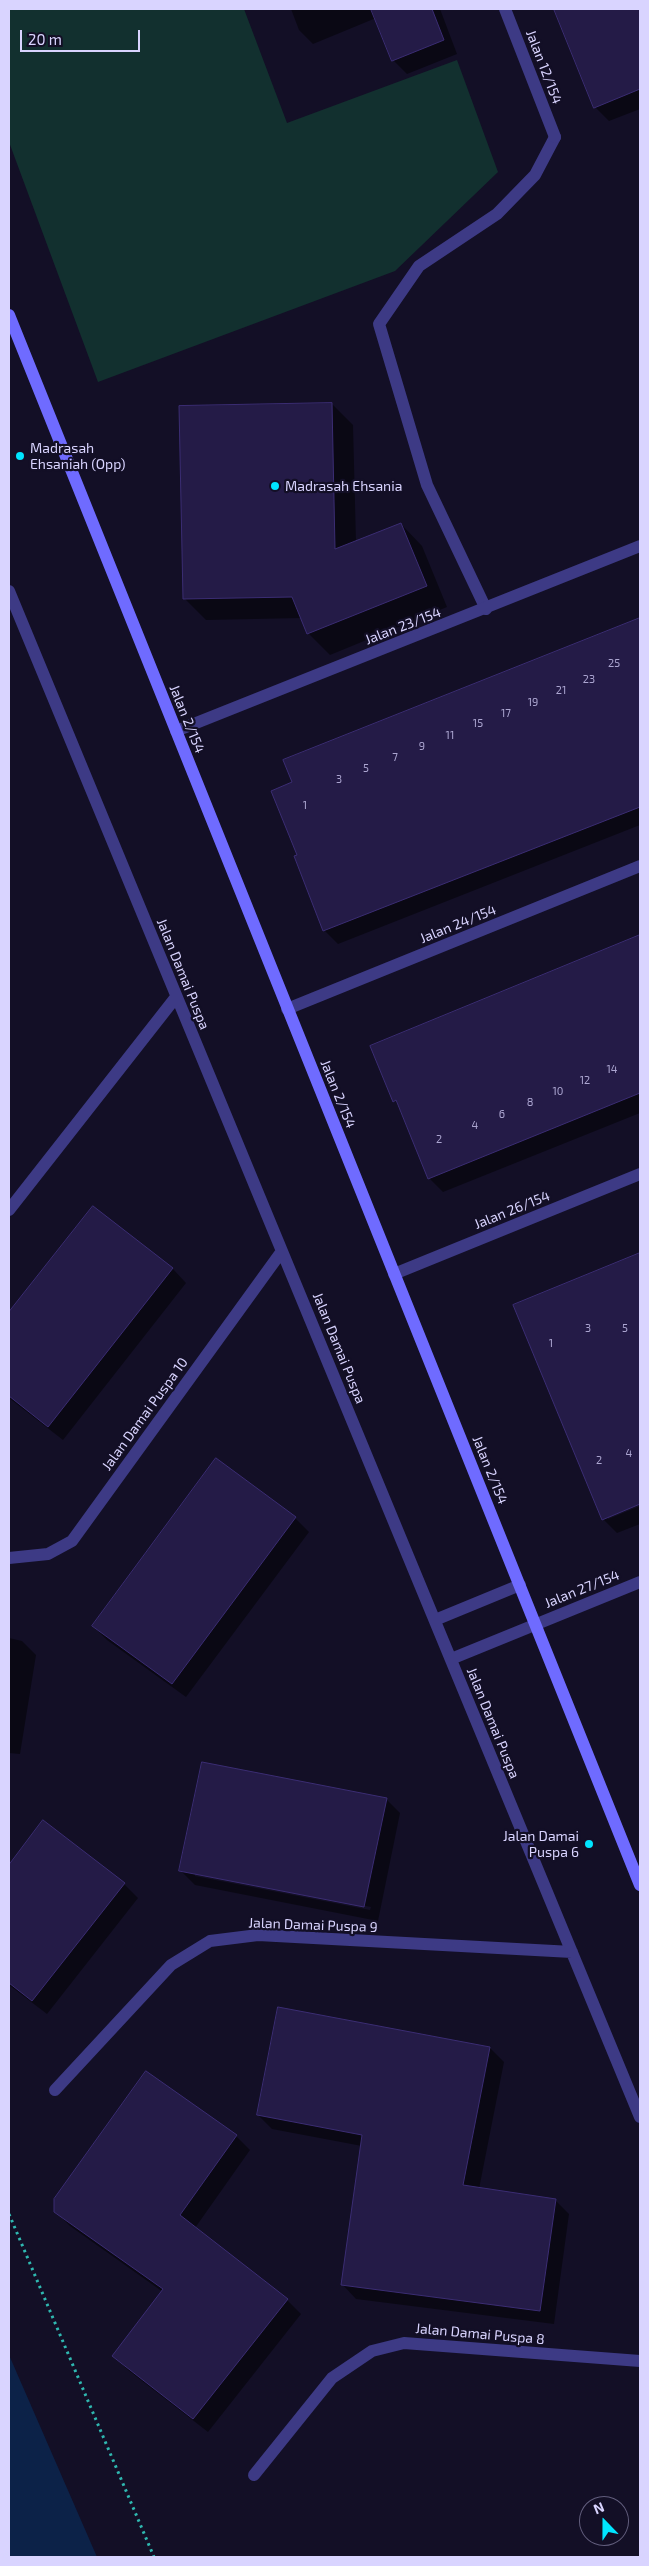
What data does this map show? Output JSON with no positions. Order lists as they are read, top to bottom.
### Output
{
  "streets": {
    "street": [
      "Jalan 12/154",
      "Jalan 23/154",
      "Jalan 2/154",
      "Jalan 24/154",
      "Jalan Damai Puspa",
      "Jalan 26/154",
      "Jalan Damai Puspa 10",
      "Jalan 27/154",
      "Jalan Damai Puspa 9",
      "Jalan Damai Puspa 8"
    ]
  },
  "crossings": [
    ["Jalan 12/154", "Jalan 23/154"],
    ["Jalan 23/154", "Jalan 2/154"],
    ["Jalan 2/154", "Jalan 24/154"],
    ["Jalan 2/154", "Jalan 26/154"],
    ["Jalan 2/154", "Jalan 27/154"],
    ["Jalan Damai Puspa", "Jalan Damai Puspa 10"],
    ["Jalan Damai Puspa", "Jalan 27/154"],
    ["Jalan Damai Puspa", "Jalan Damai Puspa 9"]
  ],
  "places": ["Madrasah Ehsaniah (Opp)", "Madrasah Ehsania", "Jalan Damai Puspa 6"],
  "house_numbers": [
    "25",
    "23",
    "21",
    "19",
    "17",
    "15",
    "11",
    "9",
    "7",
    "5",
    "3",
    "1",
    "14",
    "12",
    "10",
    "8",
    "6",
    "4",
    "2",
    "3",
    "5",
    "1",
    "4",
    "2"
  ],
  "scale_bar": "20 m",
  "north": "top"
}
